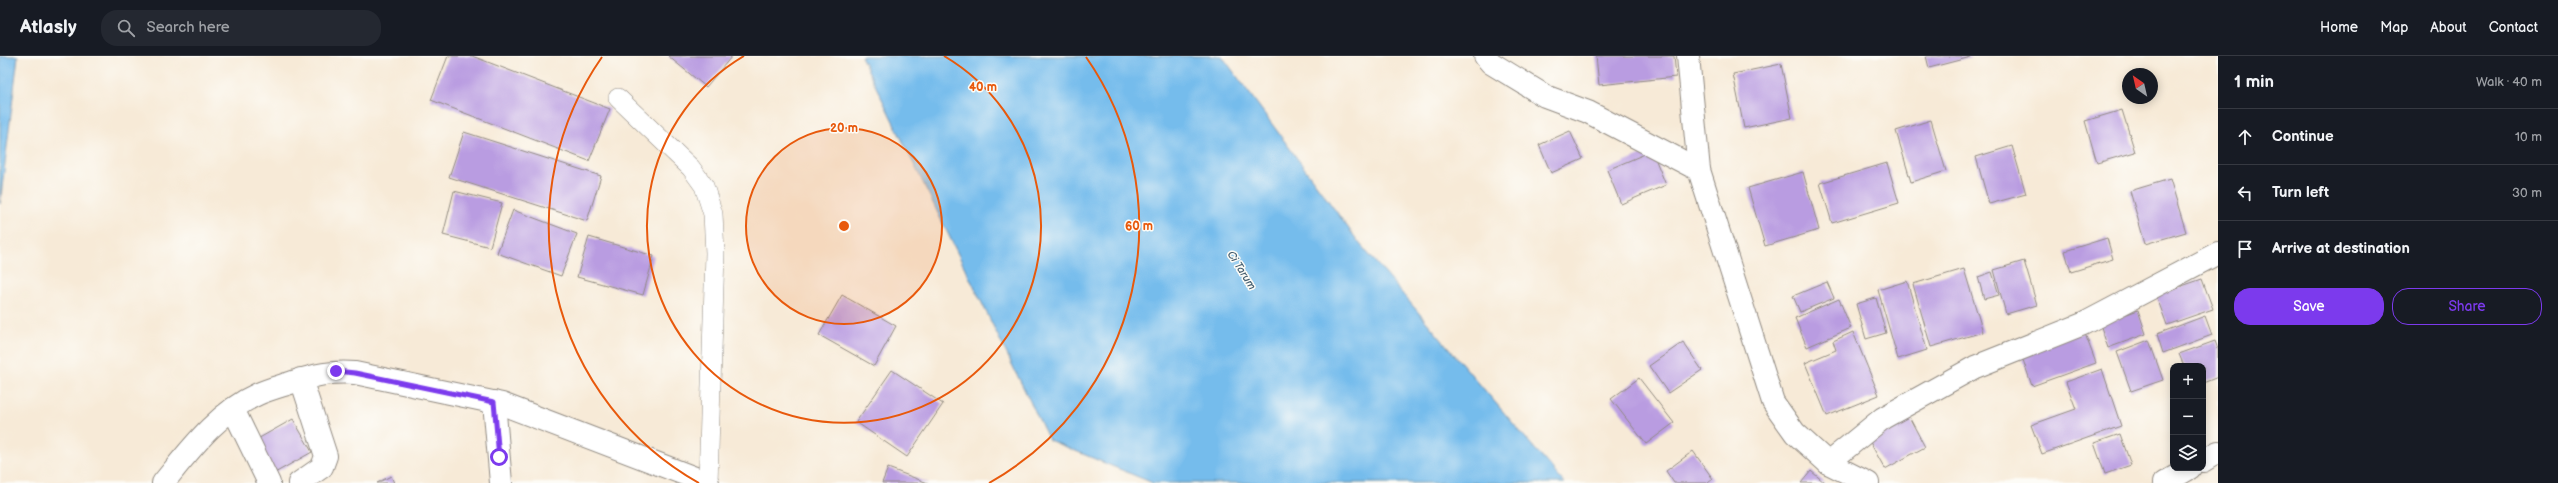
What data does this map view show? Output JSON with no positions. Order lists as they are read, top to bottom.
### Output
{
  "water": ["Ci Tarum"],
  "north": "top left",
  "page": {
    "header": "Atlasly",
    "search": "Search here",
    "nav": [
      "Home",
      "Map",
      "About",
      "Contact"
    ],
    "heading": ["1 min", "Walk · 40 m"],
    "list": [
      ["Continue", "10 m"],
      ["Turn left", "30 m"],
      "Arrive at destination"
    ],
    "buttons": ["Save", "Share"],
    "map_buttons": ["+", "−"]
  },
  "rings": ["40 m", "20 m", "60 m"]
}
